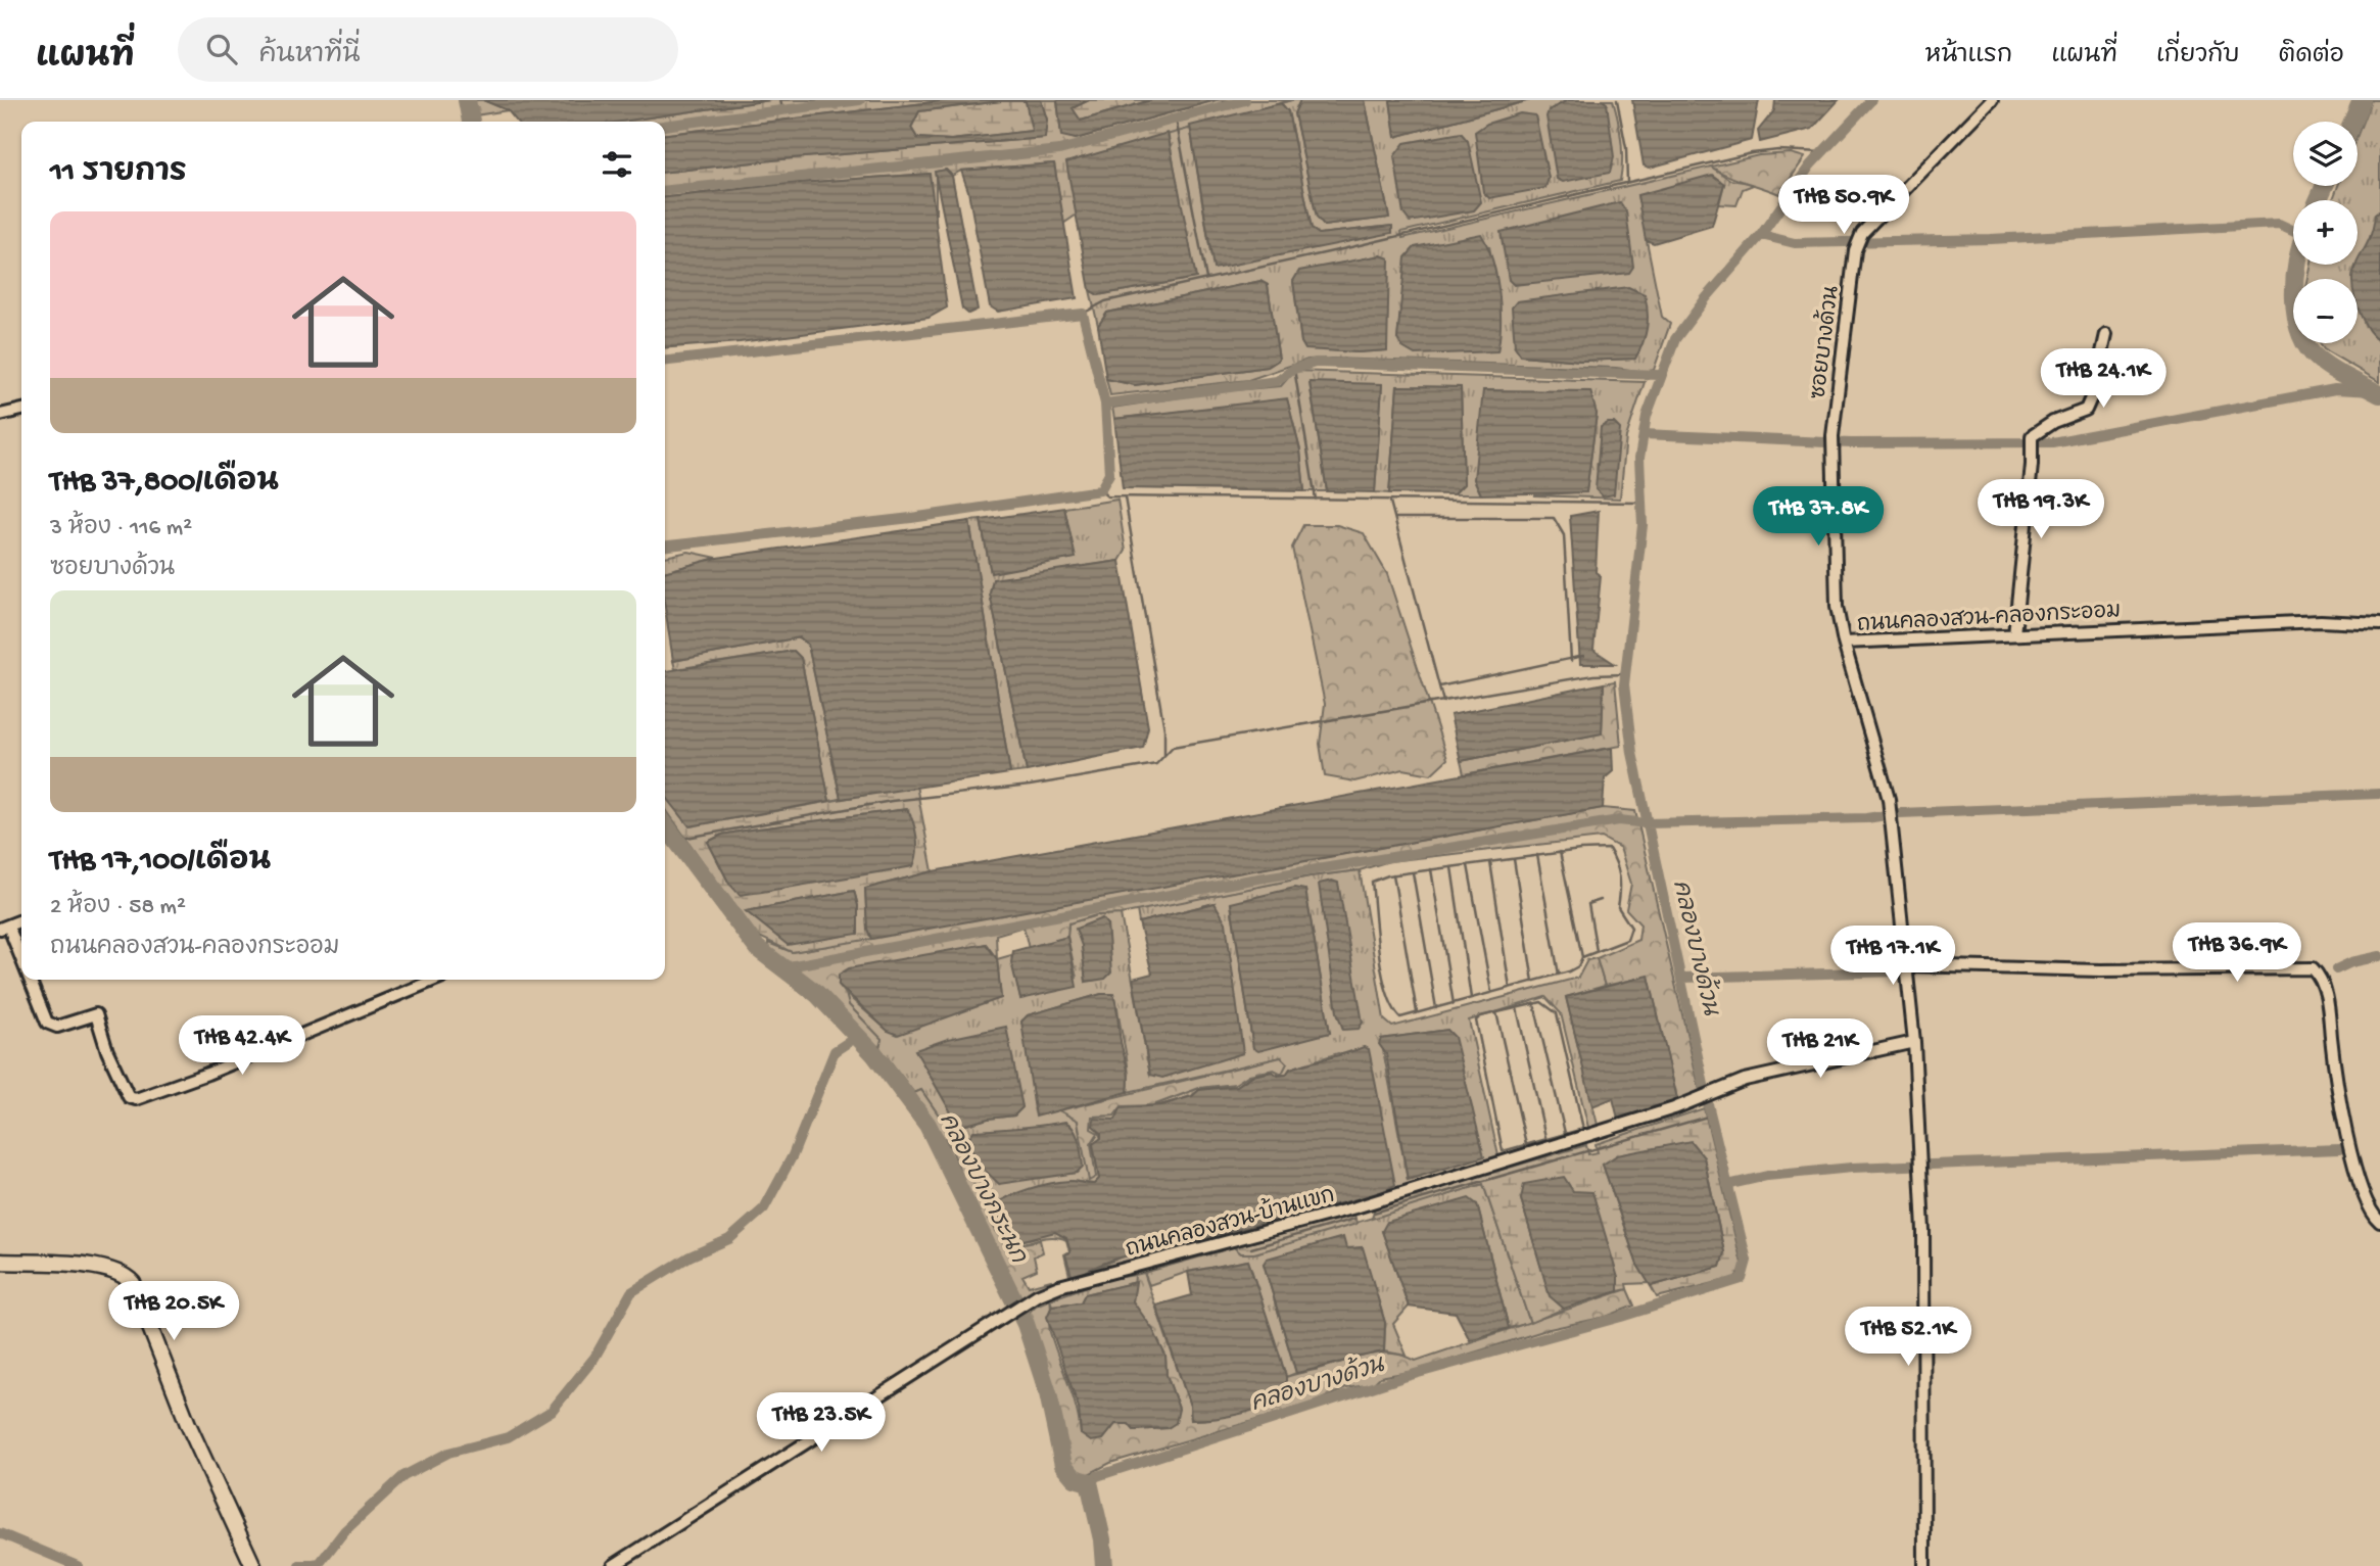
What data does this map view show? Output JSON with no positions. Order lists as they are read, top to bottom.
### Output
{
  "streets": {
    "street": ["ซอยบางด้วน", "ถนนคลองสวน-คลองกระออม", "ถนนคลองสวน-บ้านแขก"]
  },
  "crossings": [
    ["ซอยบางด้วน", "ถนนคลองสวน-คลองกระออม"],
    ["ถนนคลองสวน-คลองกระออม", "ถนนคลองสวน-บ้านแขก"]
  ],
  "water": ["คลองบางด้วน", "คลองบางกระนก"],
  "page": {
    "header": "แผนที่",
    "search": "ค้นหาที่นี่",
    "nav": [
      "หน้าแรก",
      "แผนที่",
      "เกี่ยวกับ",
      "ติดต่อ"
    ],
    "map_buttons": ["+", "−"],
    "heading": "11 รายการ",
    "price": [
      "THB 50.9K",
      "THB 24.1K",
      "THB 19.3K",
      "THB 37.8K",
      "THB 36.9K",
      "THB 17.1K",
      "THB 42.4K",
      "THB 21K",
      "THB 20.5K",
      "THB 52.1K",
      "THB 23.5K"
    ],
    "list": [
      {
        "name": "THB 37,800/เดือน",
        "note": "3 ห้อง · 116 m² · ซอยบางด้วน"
      },
      {
        "name": "THB 17,100/เดือน",
        "note": "2 ห้อง · 58 m² · ถนนคลองสวน-คลองกระออม"
      }
    ]
  }
}
